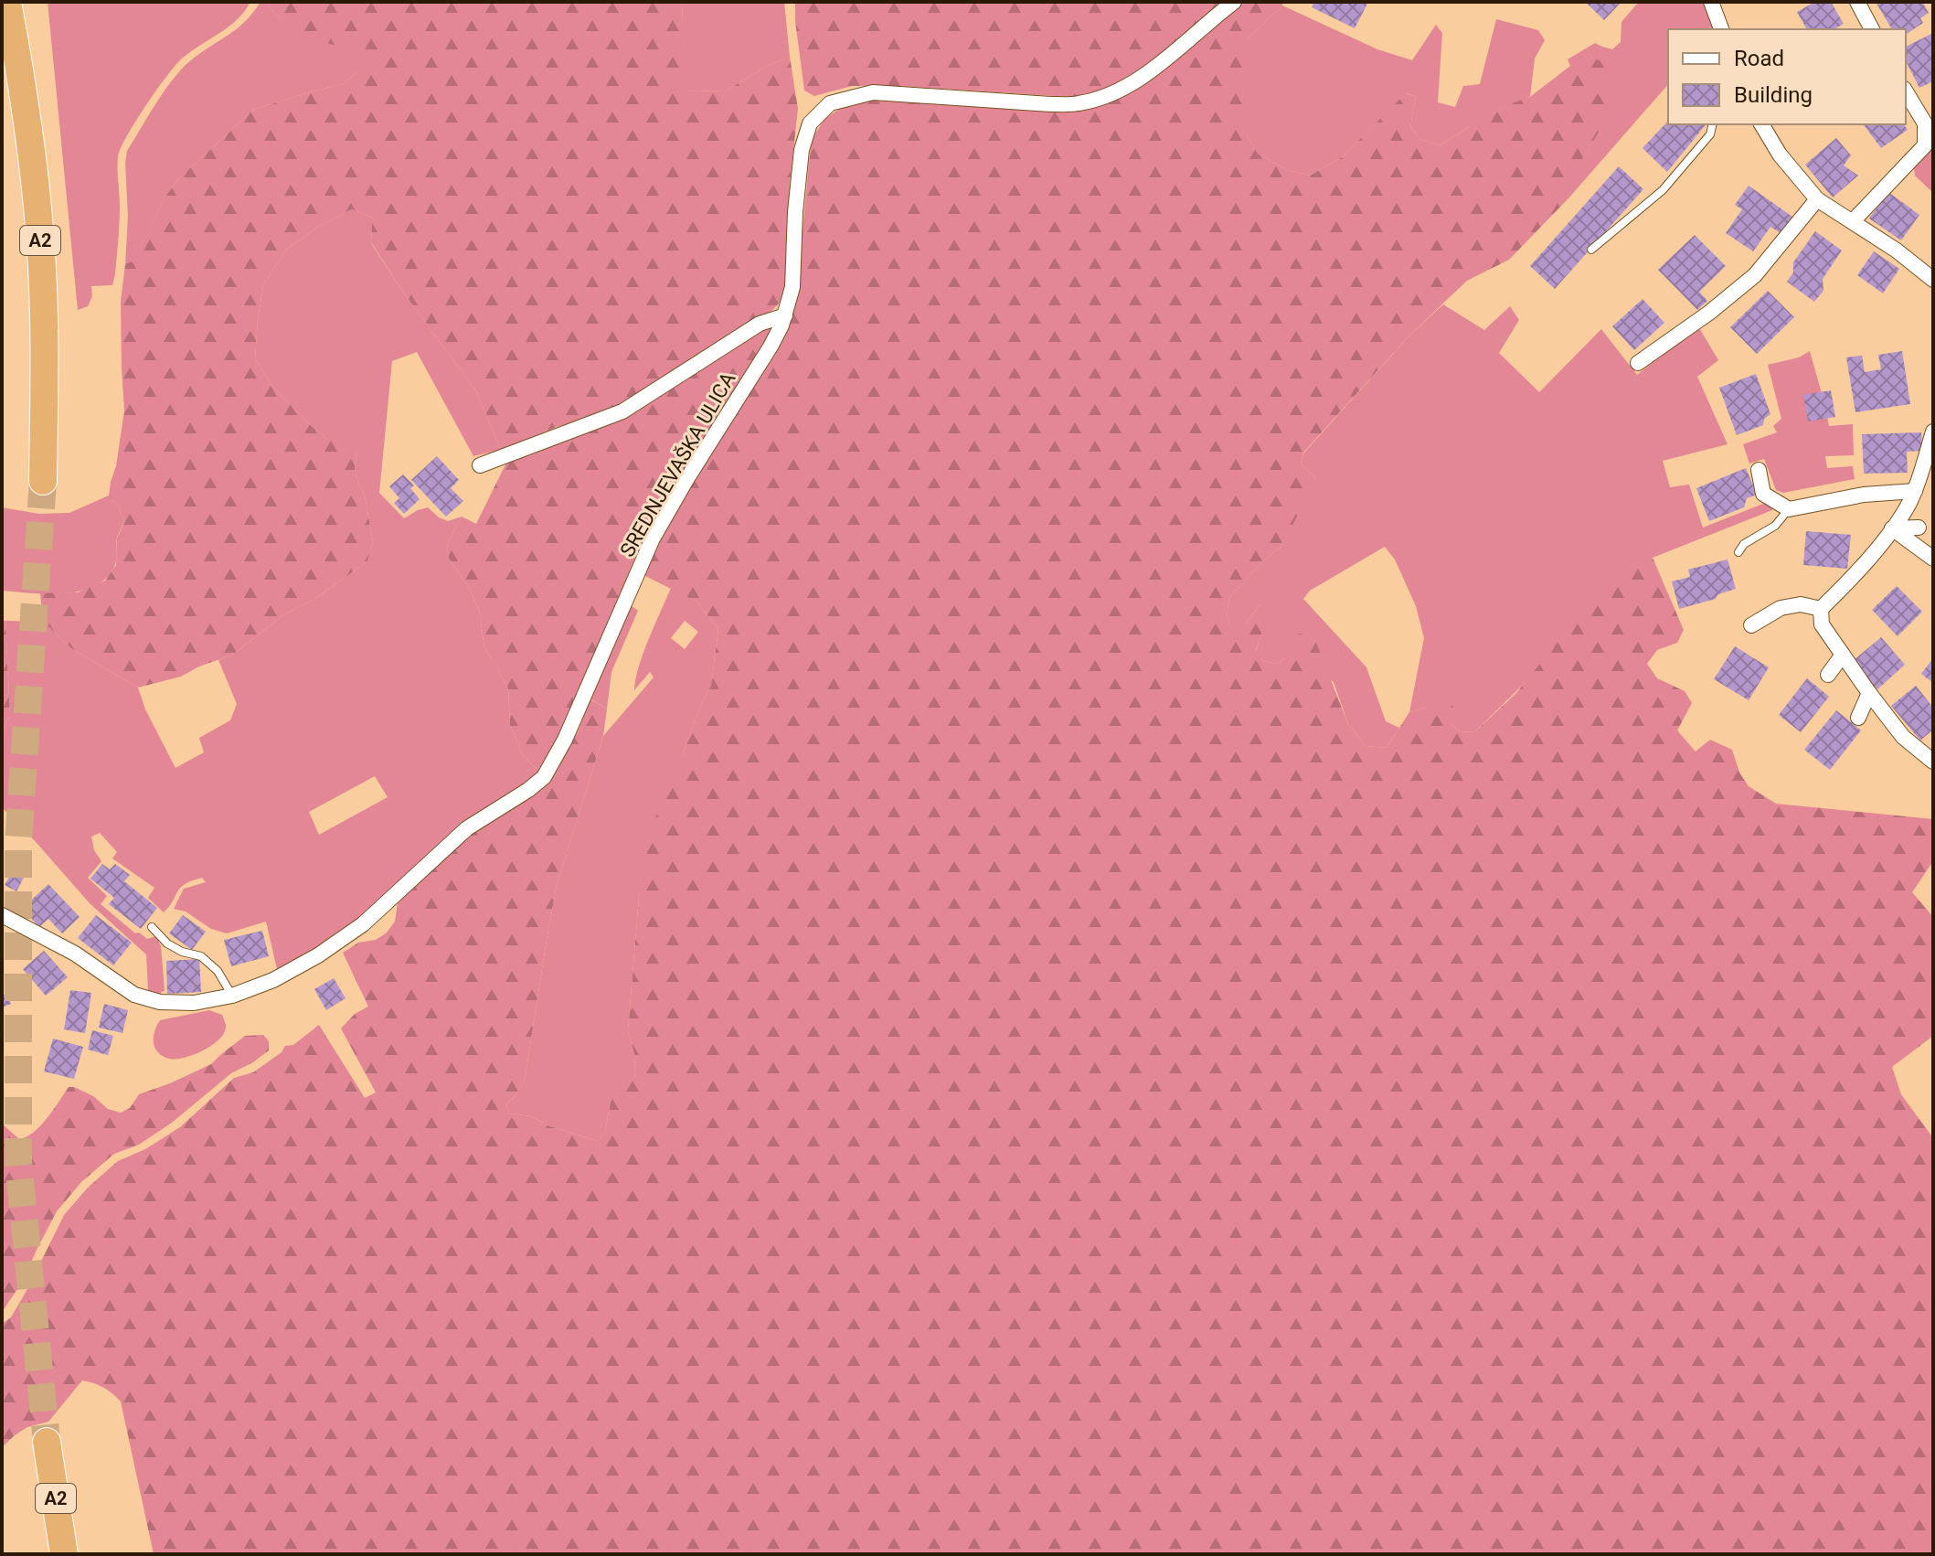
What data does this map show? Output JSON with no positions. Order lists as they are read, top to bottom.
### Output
{
  "streets": {
    "highway": ["A2"],
    "street": ["SREDNJEVAŠKA ULICA"]
  },
  "legend": ["Road", "Building"]
}
